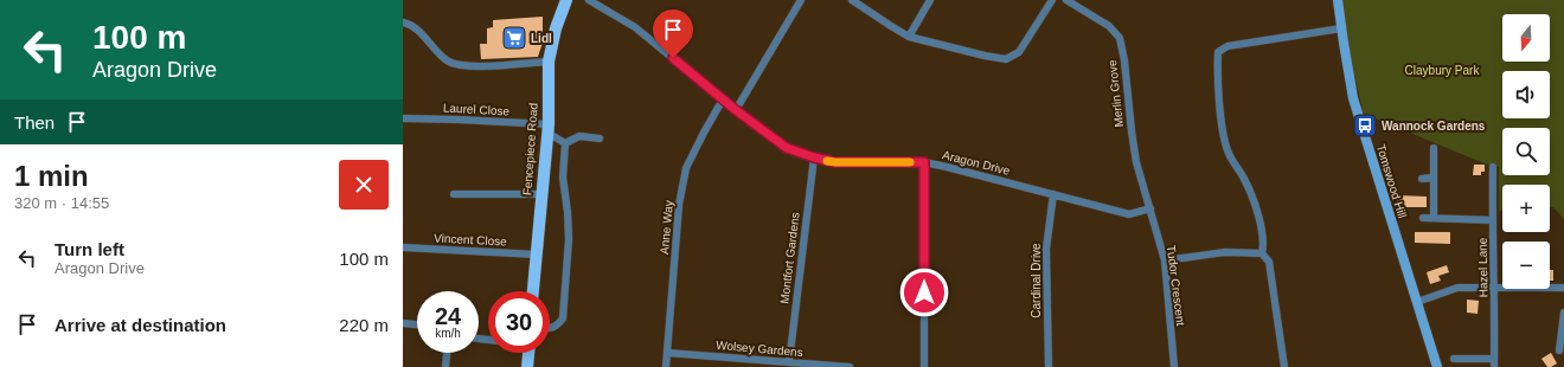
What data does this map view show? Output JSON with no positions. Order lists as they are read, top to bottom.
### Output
{
  "streets": {
    "main road": ["Fencepiece Road"],
    "street": [
      "Merlin Grove",
      "Laurel Close",
      "Aragon Drive",
      "Tomswood Hill",
      "Anne Way",
      "Vincent Close",
      "Montfort Gardens",
      "Hazel Lane",
      "Cardinal Drive",
      "Tudor Crescent",
      "Wolsey Gardens"
    ]
  },
  "crossings": [
    ["Merlin Grove", "Aragon Drive"],
    ["Merlin Grove", "Tudor Crescent"],
    ["Laurel Close", "Fencepiece Road"],
    ["Fencepiece Road", "Vincent Close"],
    ["Aragon Drive", "Anne Way"],
    ["Aragon Drive", "Montfort Gardens"],
    ["Aragon Drive", "Cardinal Drive"],
    ["Aragon Drive", "Tudor Crescent"],
    ["Anne Way", "Wolsey Gardens"],
    ["Montfort Gardens", "Wolsey Gardens"]
  ],
  "parks": ["Claybury Park"],
  "places": {
    "supermarket": ["Lidl"],
    "bus stop": ["Wannock Gardens"]
  },
  "north": "bottom",
  "page": {
    "turn": ["100 m", "Aragon Drive"],
    "map_buttons": ["+", "−"],
    "then": "Then",
    "heading": ["1 min", "320 m · 14:55"],
    "list": [
      {
        "name": "Turn left",
        "note": "Aragon Drive",
        "value": "100 m"
      },
      {
        "name": "Arrive at destination",
        "value": "220 m"
      }
    ],
    "speed": "24 km/h",
    "limit": "30"
  }
}
